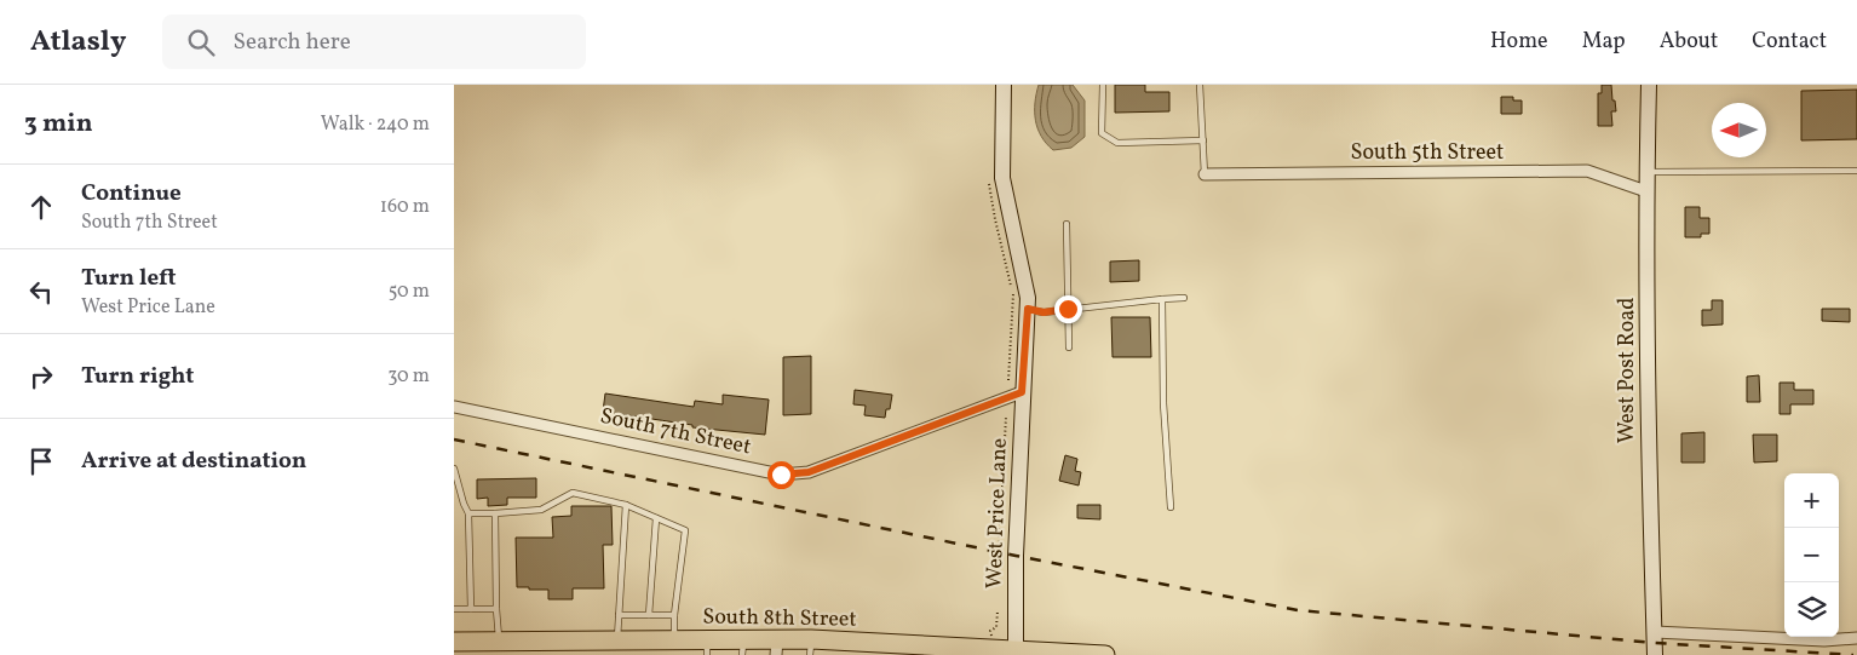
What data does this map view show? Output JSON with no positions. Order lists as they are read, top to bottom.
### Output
{
  "streets": {
    "main road": ["South 8th Street"],
    "street": [
      "South 5th Street",
      "West Post Road",
      "South 7th Street",
      "West Price Lane"
    ]
  },
  "crossings": [
    ["South 5th Street", "West Post Road"],
    ["South 7th Street", "West Price Lane"],
    ["West Price Lane", "South 8th Street"]
  ],
  "north": "left",
  "page": {
    "header": "Atlasly",
    "search": "Search here",
    "nav": [
      "Home",
      "Map",
      "About",
      "Contact"
    ],
    "heading": ["3 min", "Walk · 240 m"],
    "list": [
      ["Continue", "South 7th Street", "160 m"],
      ["Turn left", "West Price Lane", "50 m"],
      ["Turn right", "30 m"],
      "Arrive at destination"
    ],
    "map_buttons": ["+", "−"]
  }
}
